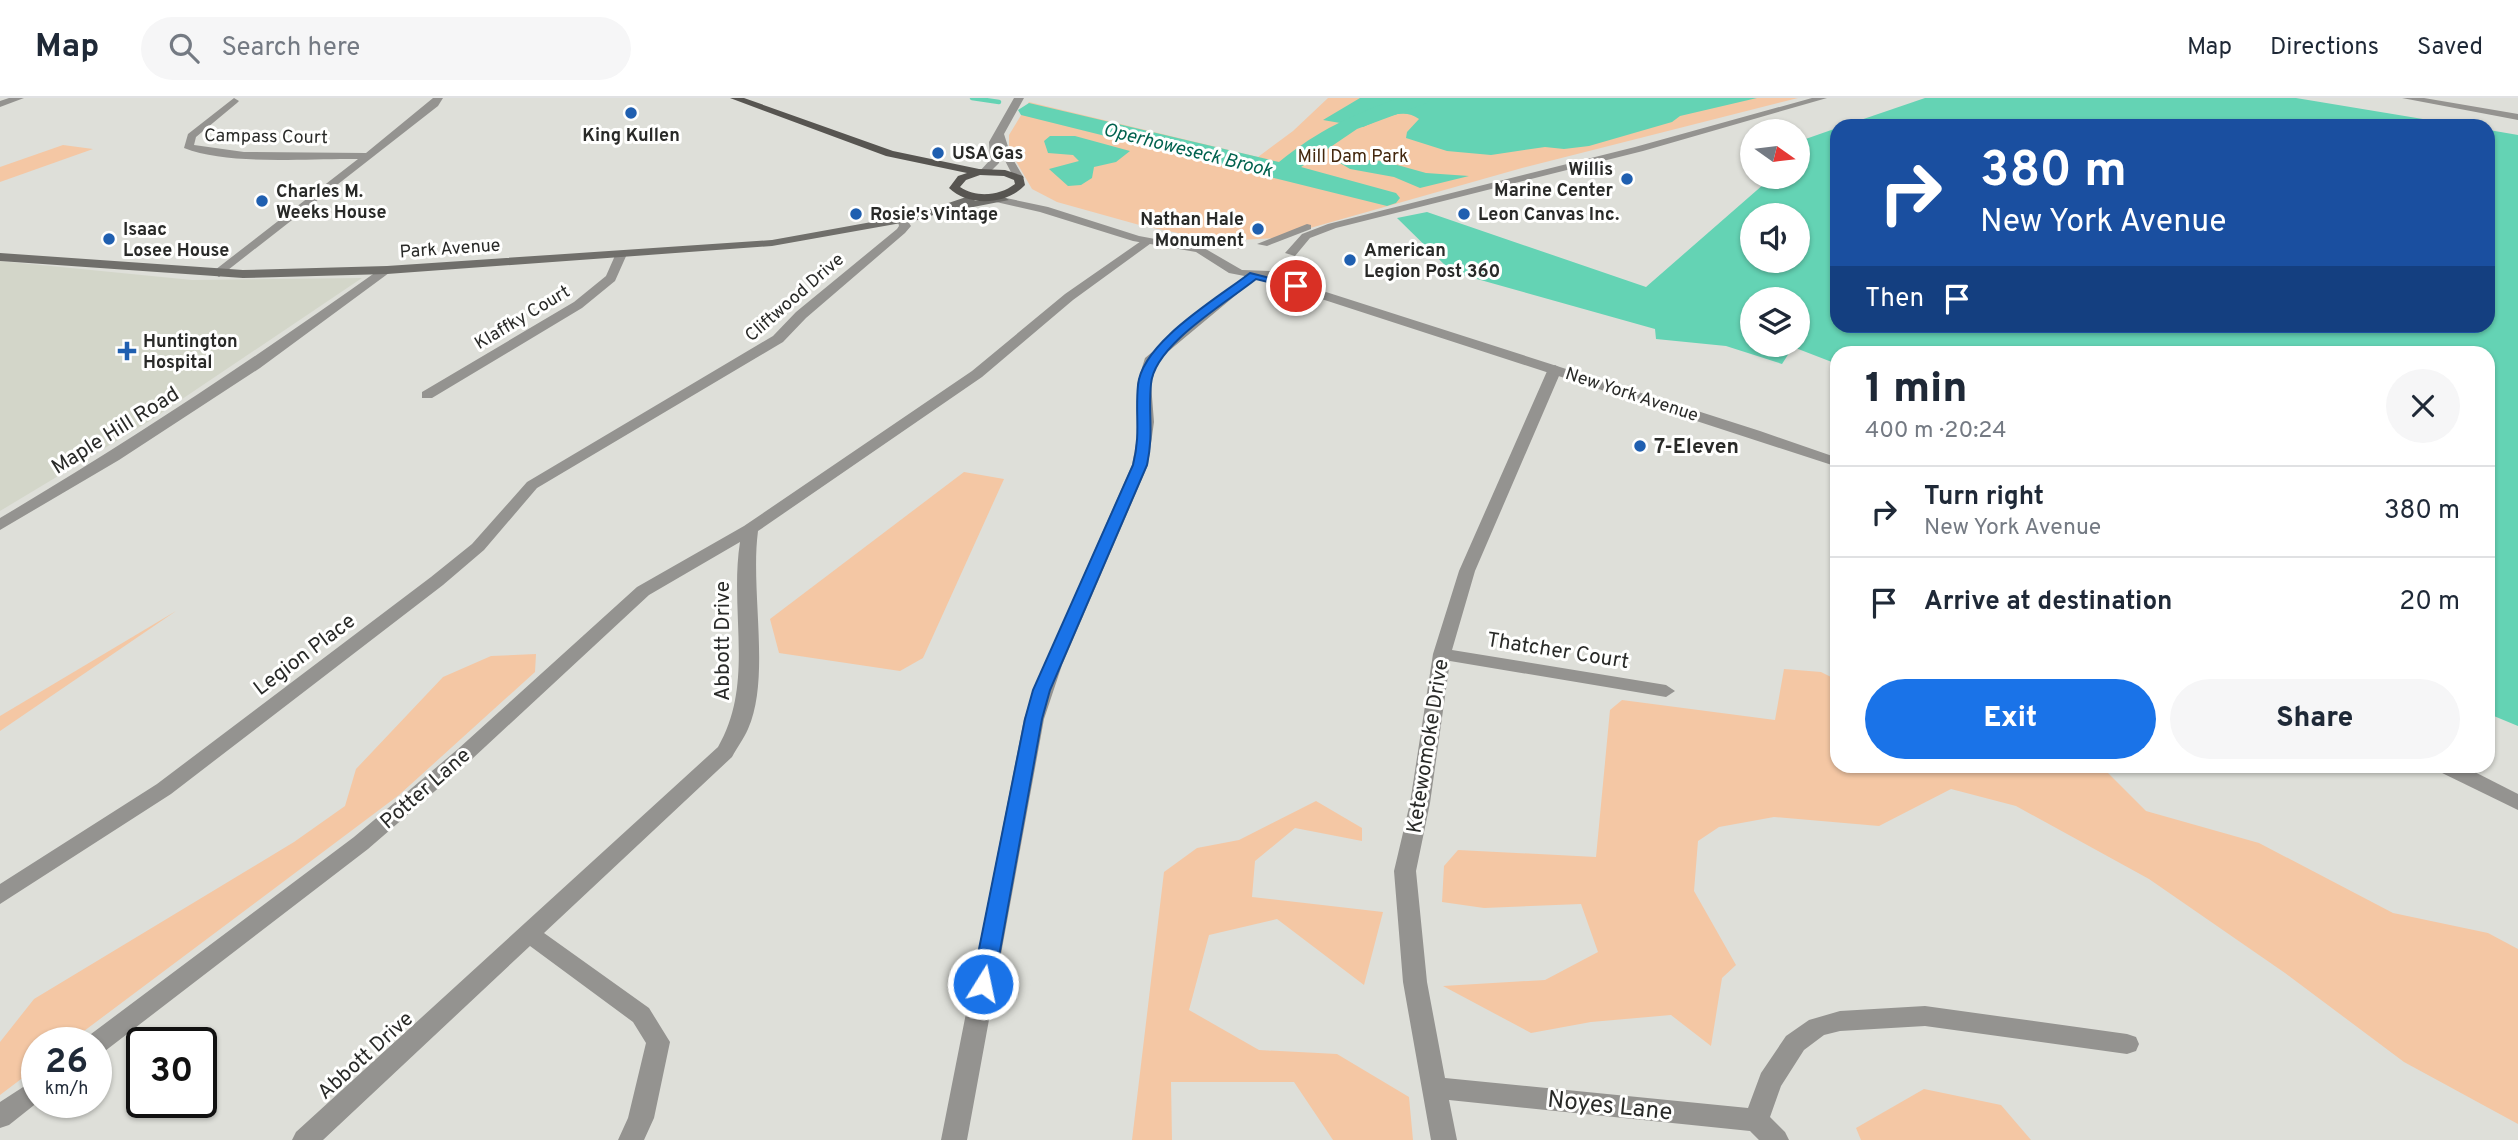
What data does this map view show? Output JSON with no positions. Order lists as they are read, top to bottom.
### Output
{
  "streets": {
    "main road": ["Park Avenue"],
    "street": [
      "Campass Court",
      "Cliftwood Drive",
      "Klaffky Court",
      "New York Avenue",
      "Maple Hill Road",
      "Abbott Drive",
      "Thatcher Court",
      "Legion Place",
      "Ketewomoke Drive",
      "Potter Lane",
      "Noyes Lane"
    ]
  },
  "crossings": [
    ["Park Avenue", "Cliftwood Drive"],
    ["Park Avenue", "Klaffky Court"],
    ["Park Avenue", "Maple Hill Road"],
    ["Cliftwood Drive", "Legion Place"],
    ["New York Avenue", "Ketewomoke Drive"],
    ["Abbott Drive", "Potter Lane"],
    ["Thatcher Court", "Ketewomoke Drive"],
    ["Ketewomoke Drive", "Noyes Lane"]
  ],
  "water": ["Operhoweseck Brook"],
  "parks": ["Mill Dam Park"],
  "places": {
    "other": [
      "King Kullen",
      "USA Gas",
      "Willis Marine Center",
      "Charles M. Weeks House",
      "Rosie's Vintage",
      "Leon Canvas Inc.",
      "Nathan Hale Monument",
      "Isaac Losee House",
      "American Legion Post 360",
      "7-Eleven"
    ],
    "health": ["Huntington Hospital"]
  },
  "north": "right",
  "page": {
    "header": "Map",
    "search": "Search here",
    "nav": ["Map", "Directions", "Saved"],
    "turn": ["380 m", "New York Avenue"],
    "then": "Then",
    "heading": ["1 min", "400 m · 20:24"],
    "list": [
      {
        "name": "Turn right",
        "note": "New York Avenue",
        "value": "380 m"
      },
      {
        "name": "Arrive at destination",
        "value": "20 m"
      }
    ],
    "buttons": ["Exit", "Share"],
    "speed": "26 km/h",
    "limit": "30"
  }
}
